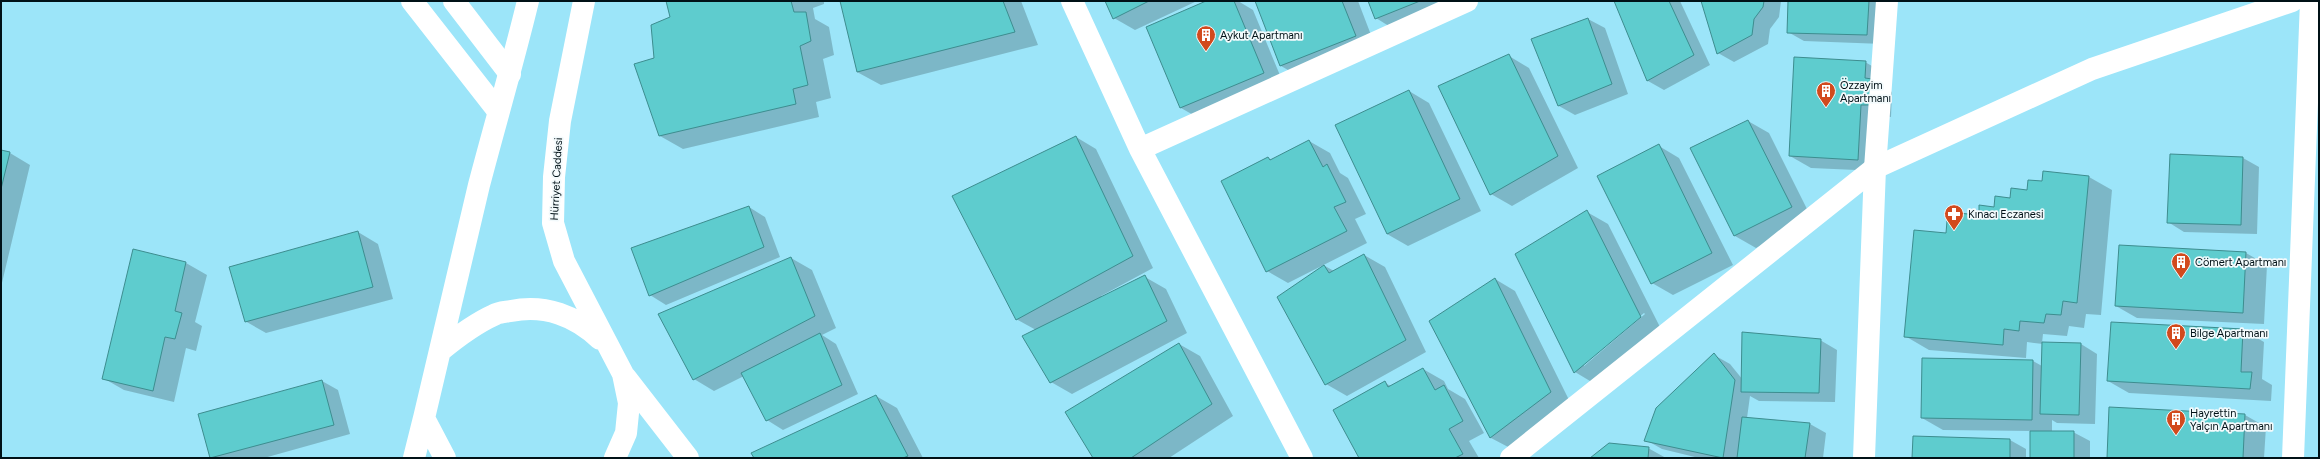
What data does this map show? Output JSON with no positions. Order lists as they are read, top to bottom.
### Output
{
  "streets": {
    "main road": ["Hürriyet Caddesi"]
  },
  "places": {
    "building": [
      "Aykut Apartmanı",
      "Özzayim Apartmanı",
      "Cömert Apartmanı",
      "Bilge Apartmanı",
      "Hayrettin Yalçın Apartmanı"
    ],
    "pharmacy": ["Kınacı Eczanesi"]
  }
}
